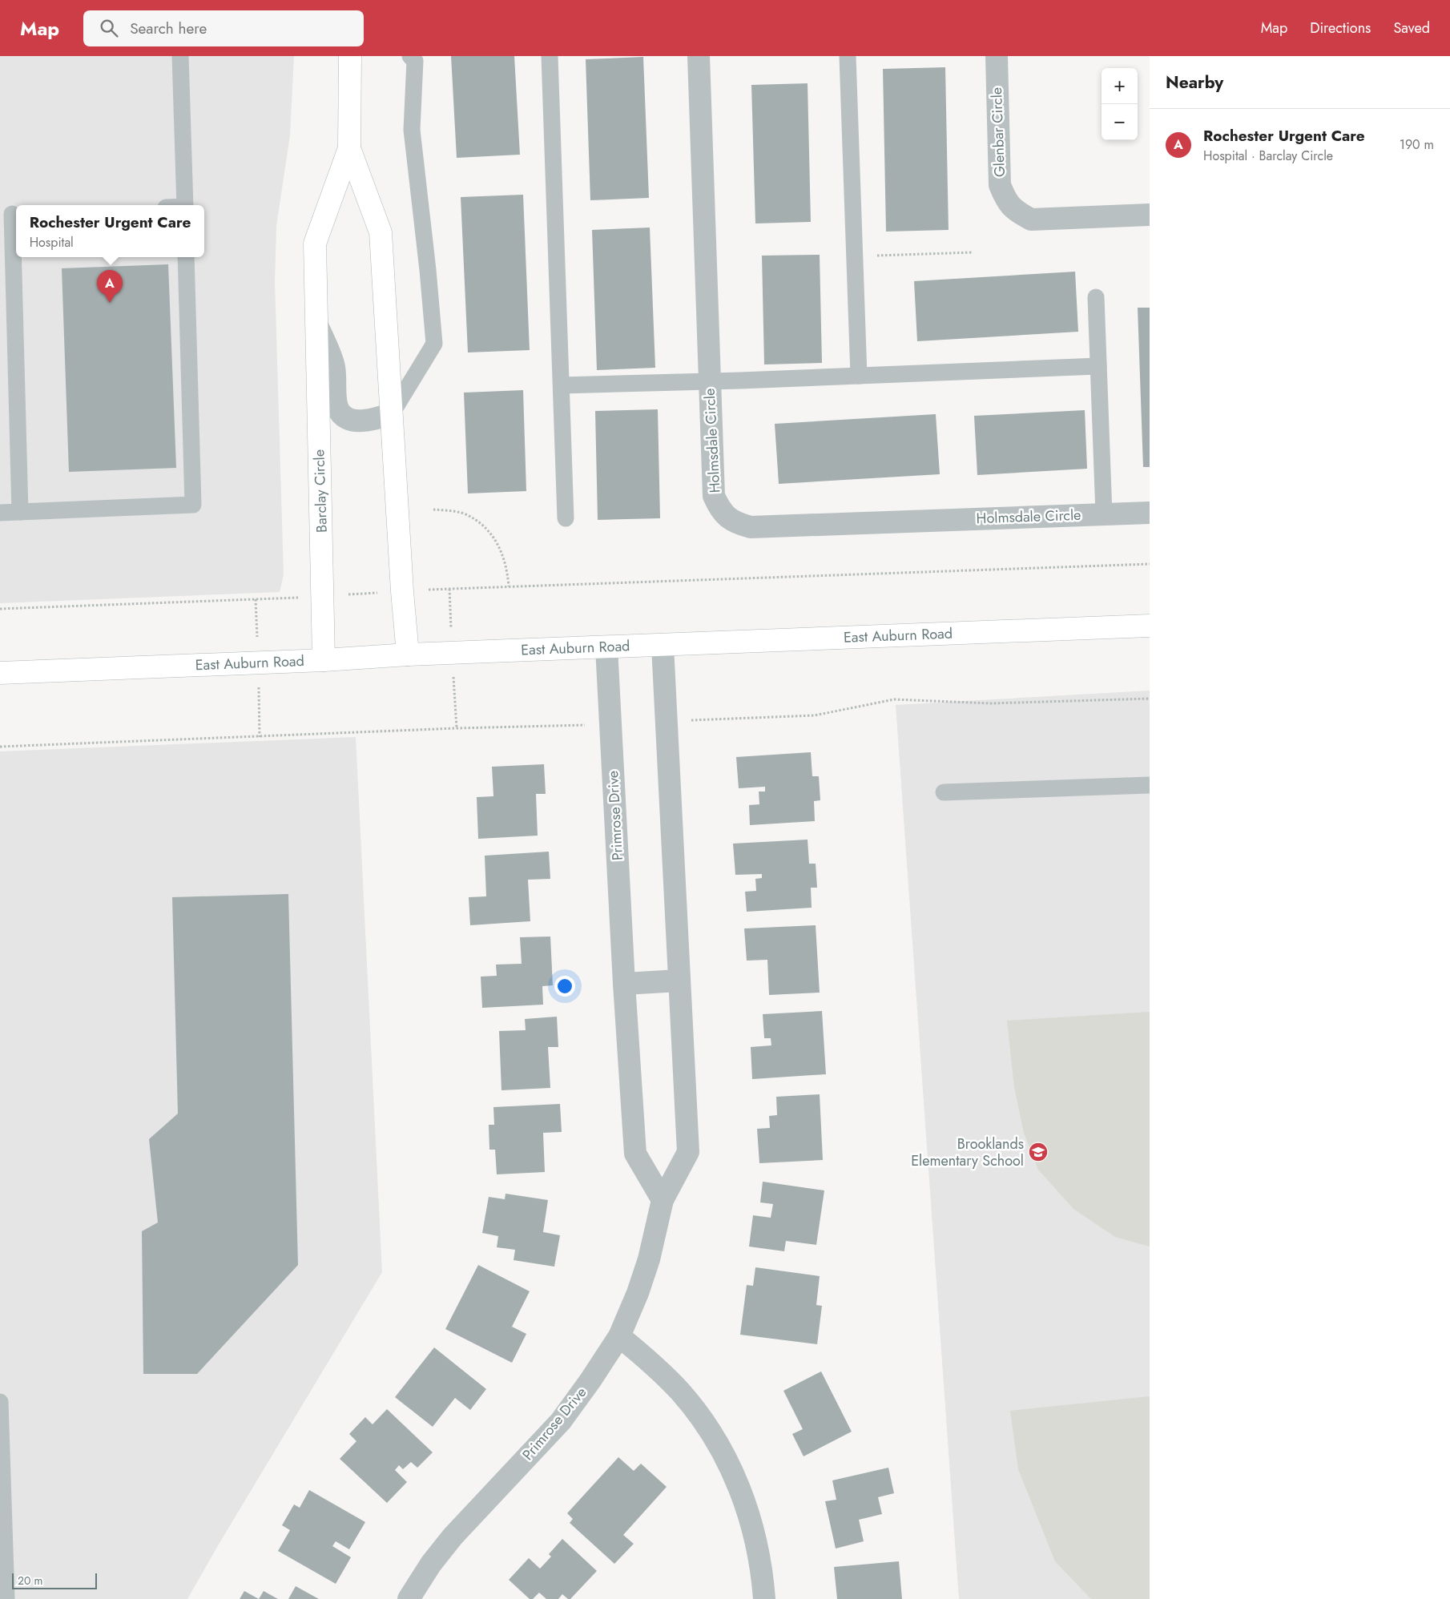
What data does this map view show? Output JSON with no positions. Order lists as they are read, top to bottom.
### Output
{
  "streets": {
    "main road": ["Barclay Circle", "East Auburn Road"],
    "street": ["Glenbar Circle", "Holmsdale Circle", "Primrose Drive"]
  },
  "crossings": [
    ["Barclay Circle", "East Auburn Road"],
    ["East Auburn Road", "Primrose Drive"]
  ],
  "places": {
    "school or university": ["Brooklands Elementary School"]
  },
  "scale_bar": "20 m",
  "page": {
    "header": "Map",
    "search": "Search here",
    "nav": ["Map", "Directions", "Saved"],
    "heading": "Nearby",
    "map_buttons": ["+", "−"],
    "list": [
      {
        "mark": "A",
        "name": "Rochester Urgent Care",
        "note": "Hospital · Barclay Circle",
        "value": "190 m"
      }
    ],
    "popup": ["Rochester Urgent Care", "Hospital"],
    "pins": "A",
    "scale": "20 m"
  }
}
